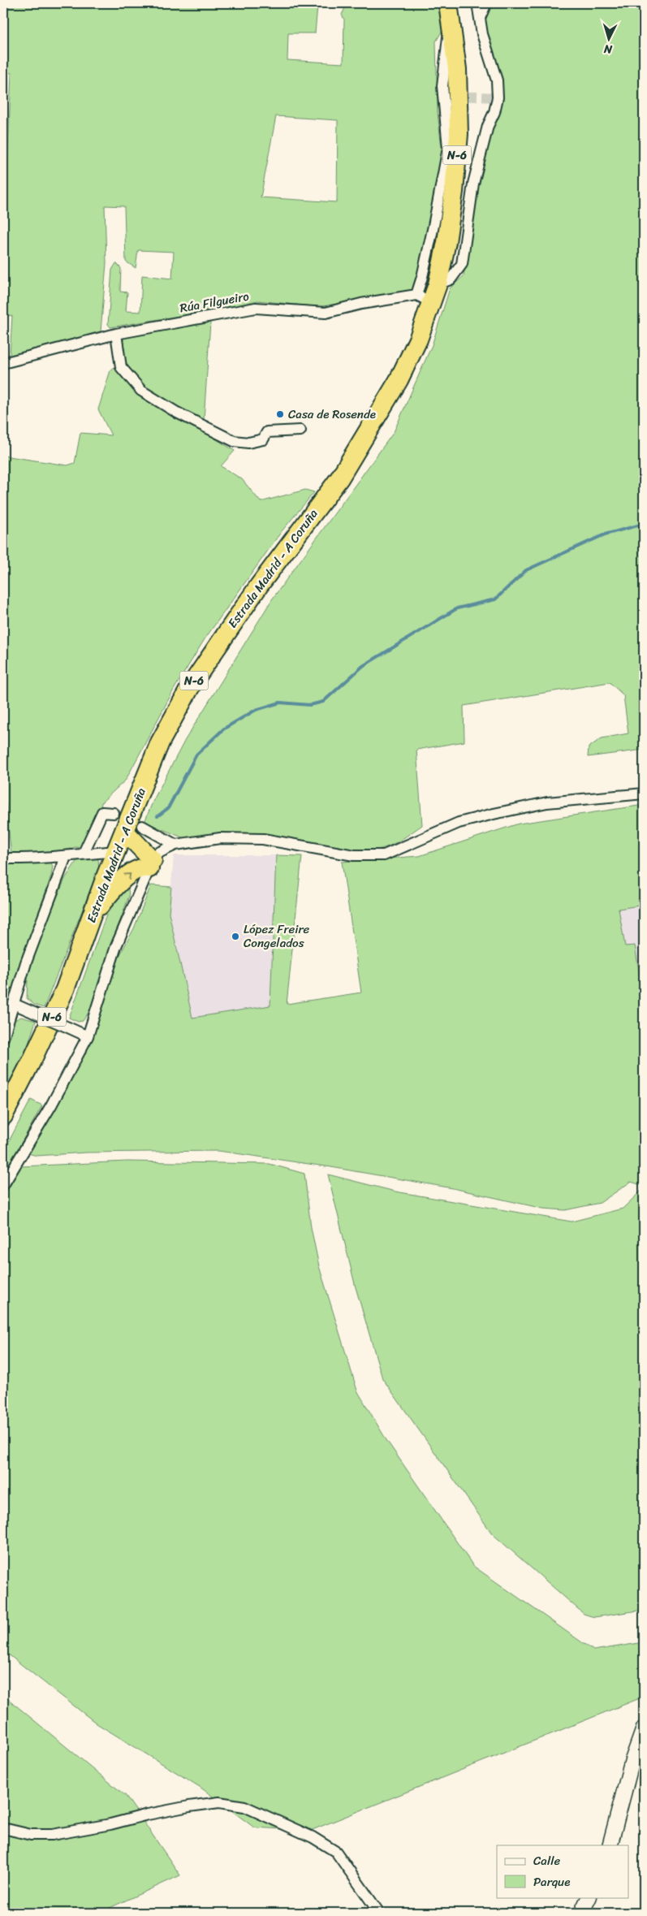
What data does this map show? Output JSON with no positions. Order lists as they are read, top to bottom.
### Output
{
  "streets": {
    "highway": ["N-6", "Estrada Madrid - A Coruña"],
    "street": ["Rúa Filgueiro"]
  },
  "crossings": [
    ["Rúa Filgueiro", "Estrada Madrid - A Coruña"]
  ],
  "places": ["Casa de Rosende", "López Freire Congelados"],
  "legend": ["Calle", "Parque"],
  "north": "bottom"
}
